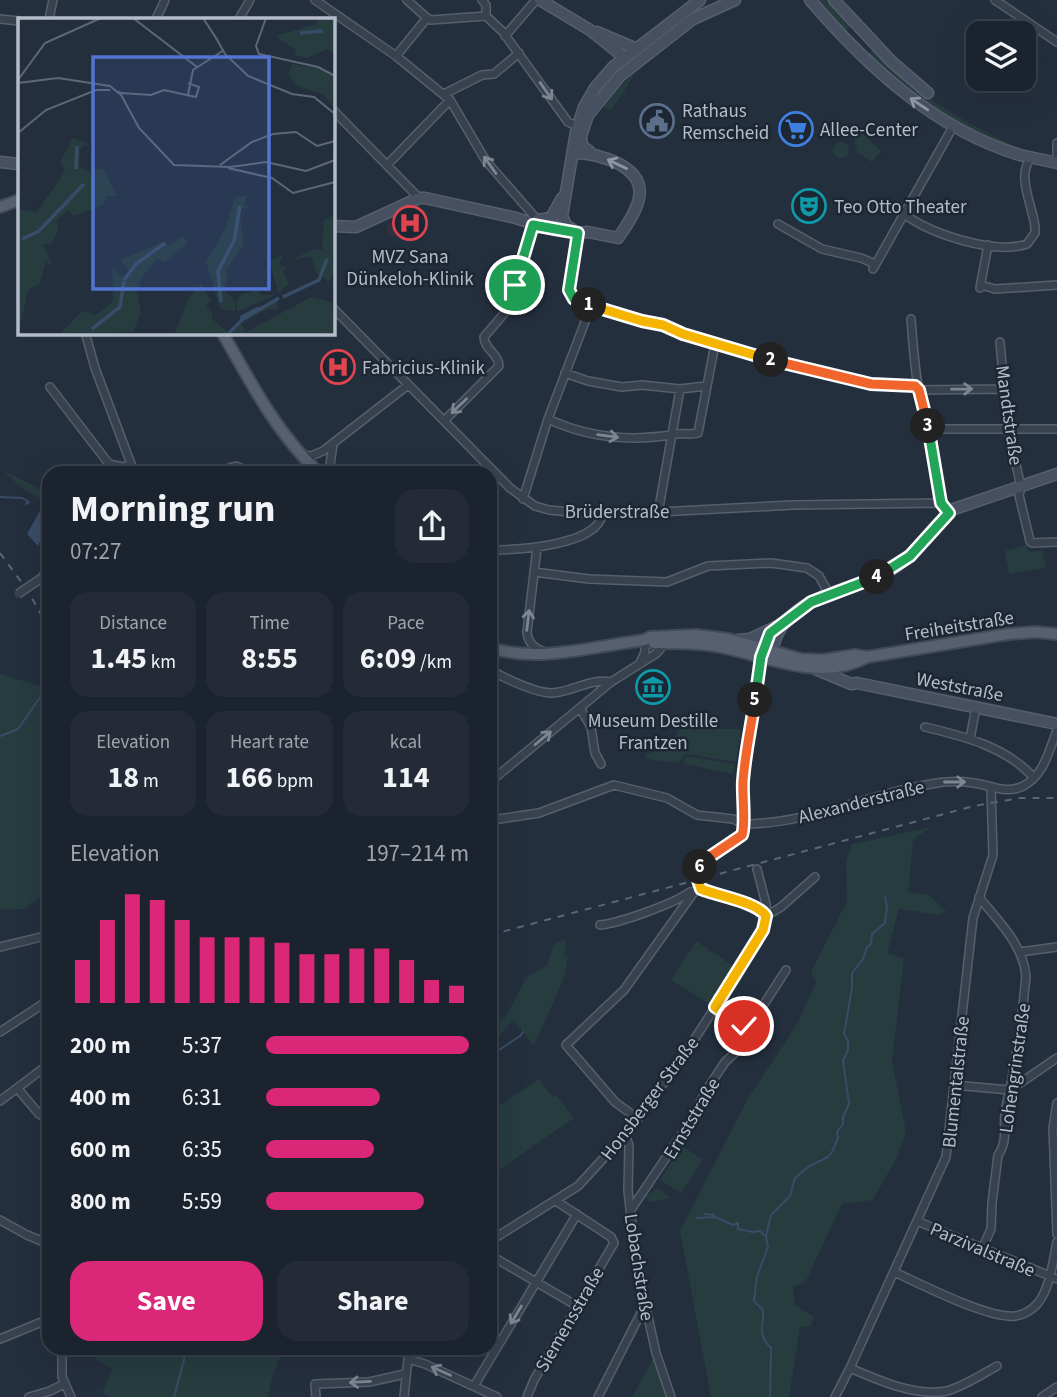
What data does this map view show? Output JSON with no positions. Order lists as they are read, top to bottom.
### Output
{
  "streets": {
    "main road": ["Freiheitstraße"],
    "street": [
      "Mandtstraße",
      "Brüderstraße",
      "Weststraße",
      "Alexanderstraße",
      "Lohengrinstraße",
      "Blumentalstraße",
      "Honsberger Straße",
      "Ernststraße",
      "Parzivalstraße",
      "Lobachstraße",
      "Siemensstraße"
    ]
  },
  "crossings": [
    ["Freiheitstraße", "Weststraße"],
    ["Alexanderstraße", "Blumentalstraße"],
    ["Lohengrinstraße", "Blumentalstraße"],
    ["Lohengrinstraße", "Parzivalstraße"],
    ["Blumentalstraße", "Parzivalstraße"],
    ["Honsberger Straße", "Lobachstraße"],
    ["Ernststraße", "Lobachstraße"]
  ],
  "one_way": ["Alexanderstraße"],
  "places": {
    "public building": ["Rathaus Remscheid"],
    "supermarket": ["Allee-Center"],
    "theatre": ["Teo Otto Theater"],
    "hospital": ["MVZ Sana Dünkeloh-Klinik", "Fabricius-Klinik"],
    "museum": ["Museum Destille Frantzen"]
  },
  "page": {
    "pins": [
      "1",
      "2",
      "3",
      "4",
      "5",
      "6"
    ],
    "heading": ["Morning run", "07:27"],
    "stats": [
      ["Distance", "1.45 km"],
      ["Time", "8:55"],
      ["Pace", "6:09 /km"],
      ["Elevation", "18 m"],
      ["Heart rate", "166 bpm"],
      ["kcal", "114"]
    ],
    "chart": ["Elevation", "197–214 m"],
    "list": [
      {
        "name": "200 m",
        "note": "5:37"
      },
      {
        "name": "400 m",
        "note": "6:31"
      },
      {
        "name": "600 m",
        "note": "6:35"
      },
      {
        "name": "800 m",
        "note": "5:59"
      }
    ],
    "buttons": ["Save", "Share"]
  }
}
